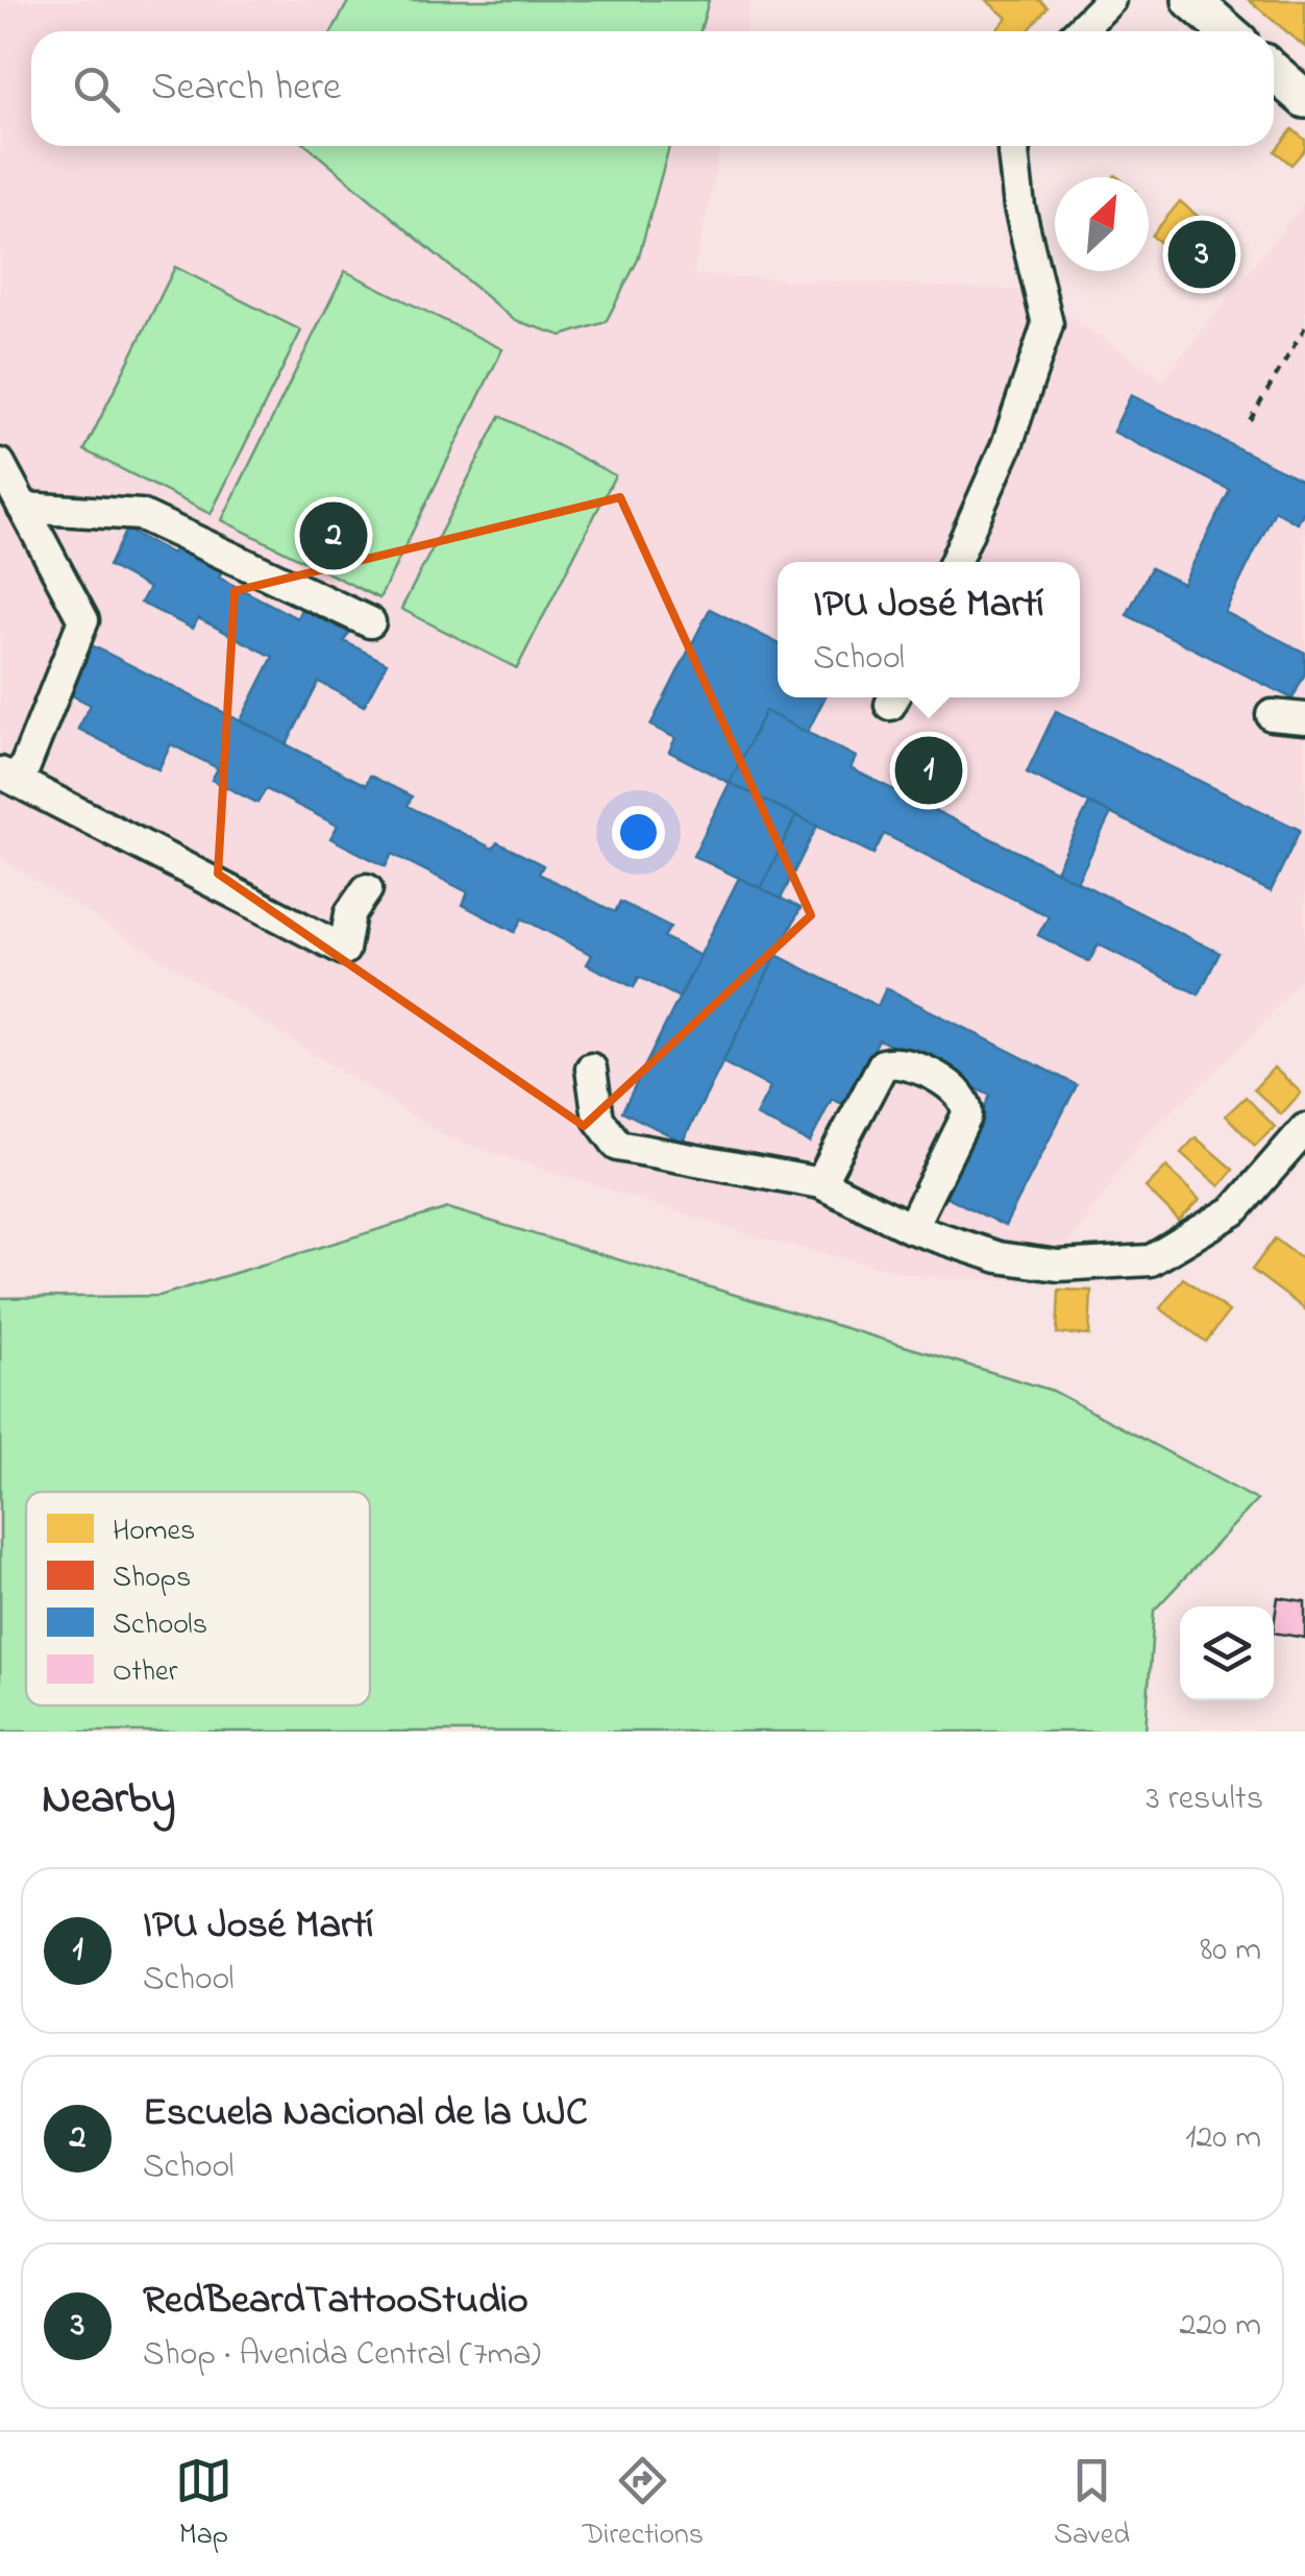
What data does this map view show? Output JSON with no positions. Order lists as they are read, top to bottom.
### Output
{
  "legend": [
    "Homes",
    "Shops",
    "Schools",
    "Other"
  ],
  "north": "top right",
  "page": {
    "search": "Search here",
    "pins": ["3", "2", "1"],
    "popup": ["IPU José Martí", "School"],
    "heading": ["Nearby", "3 results"],
    "list": [
      {
        "mark": "1",
        "name": "IPU José Martí",
        "note": "School",
        "value": "80 m"
      },
      {
        "mark": "2",
        "name": "Escuela Nacional de la UJC",
        "note": "School",
        "value": "120 m"
      },
      {
        "mark": "3",
        "name": "RedBeardTattooStudio",
        "note": "Shop · Avenida Central (7ma)",
        "value": "220 m"
      }
    ],
    "nav": ["Map", "Directions", "Saved"]
  }
}
